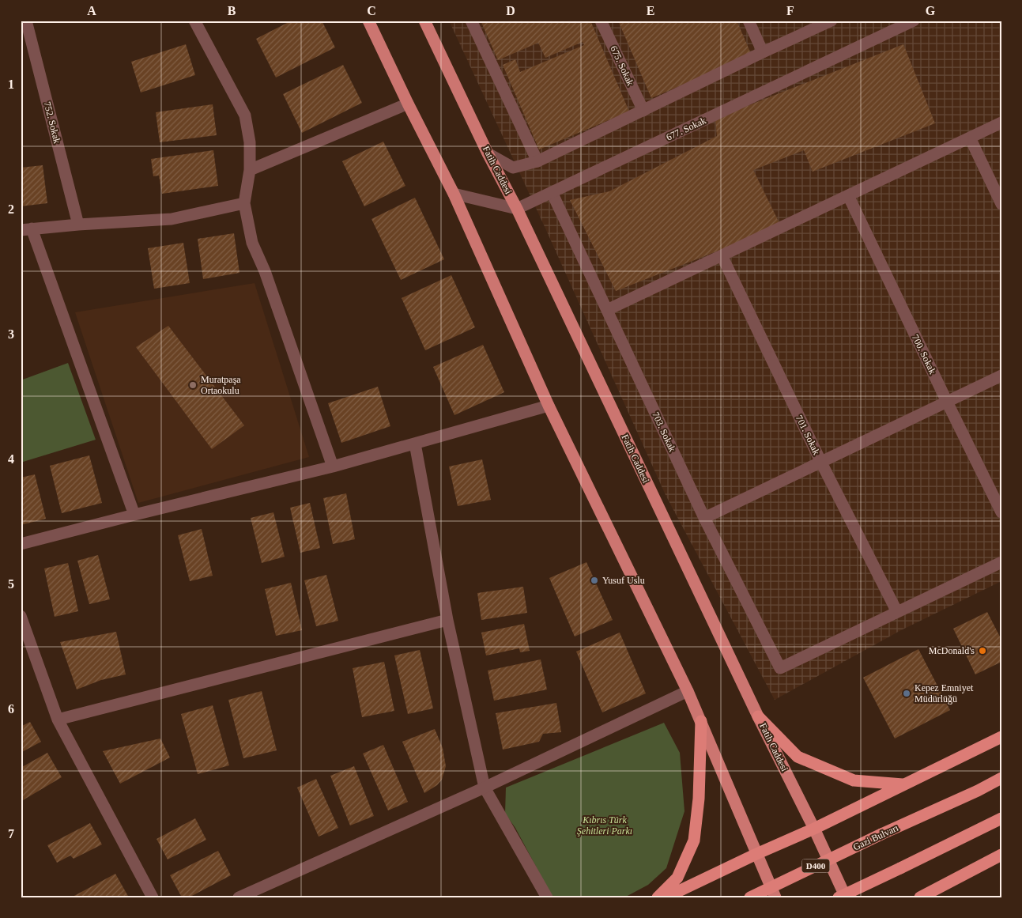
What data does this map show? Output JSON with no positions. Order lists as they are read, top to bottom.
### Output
{
  "streets": {
    "highway": ["Gazi Bulvarı", "D400"],
    "main road": ["Fatih Caddesi"],
    "street": [
      "675. Sokak",
      "752. Sokak",
      "677. Sokak",
      "700. Sokak",
      "703. Sokak",
      "701. Sokak"
    ]
  },
  "crossings": [
    ["677. Sokak", "Fatih Caddesi"],
    ["677. Sokak", "703. Sokak"],
    ["703. Sokak", "701. Sokak"]
  ],
  "parks": ["Kıbrıs Türk Şehitleri Parkı"],
  "places": [
    "Muratpaşa Ortaokulu",
    "Yusuf Uslu",
    "McDonald's",
    "Kepez Emniyet Müdürlüğü"
  ],
  "grid": {
    "columns": [
      "A",
      "B",
      "C",
      "D",
      "E",
      "F",
      "G"
    ],
    "rows": [
      "1",
      "2",
      "3",
      "4",
      "5",
      "6",
      "7"
    ]
  }
}
